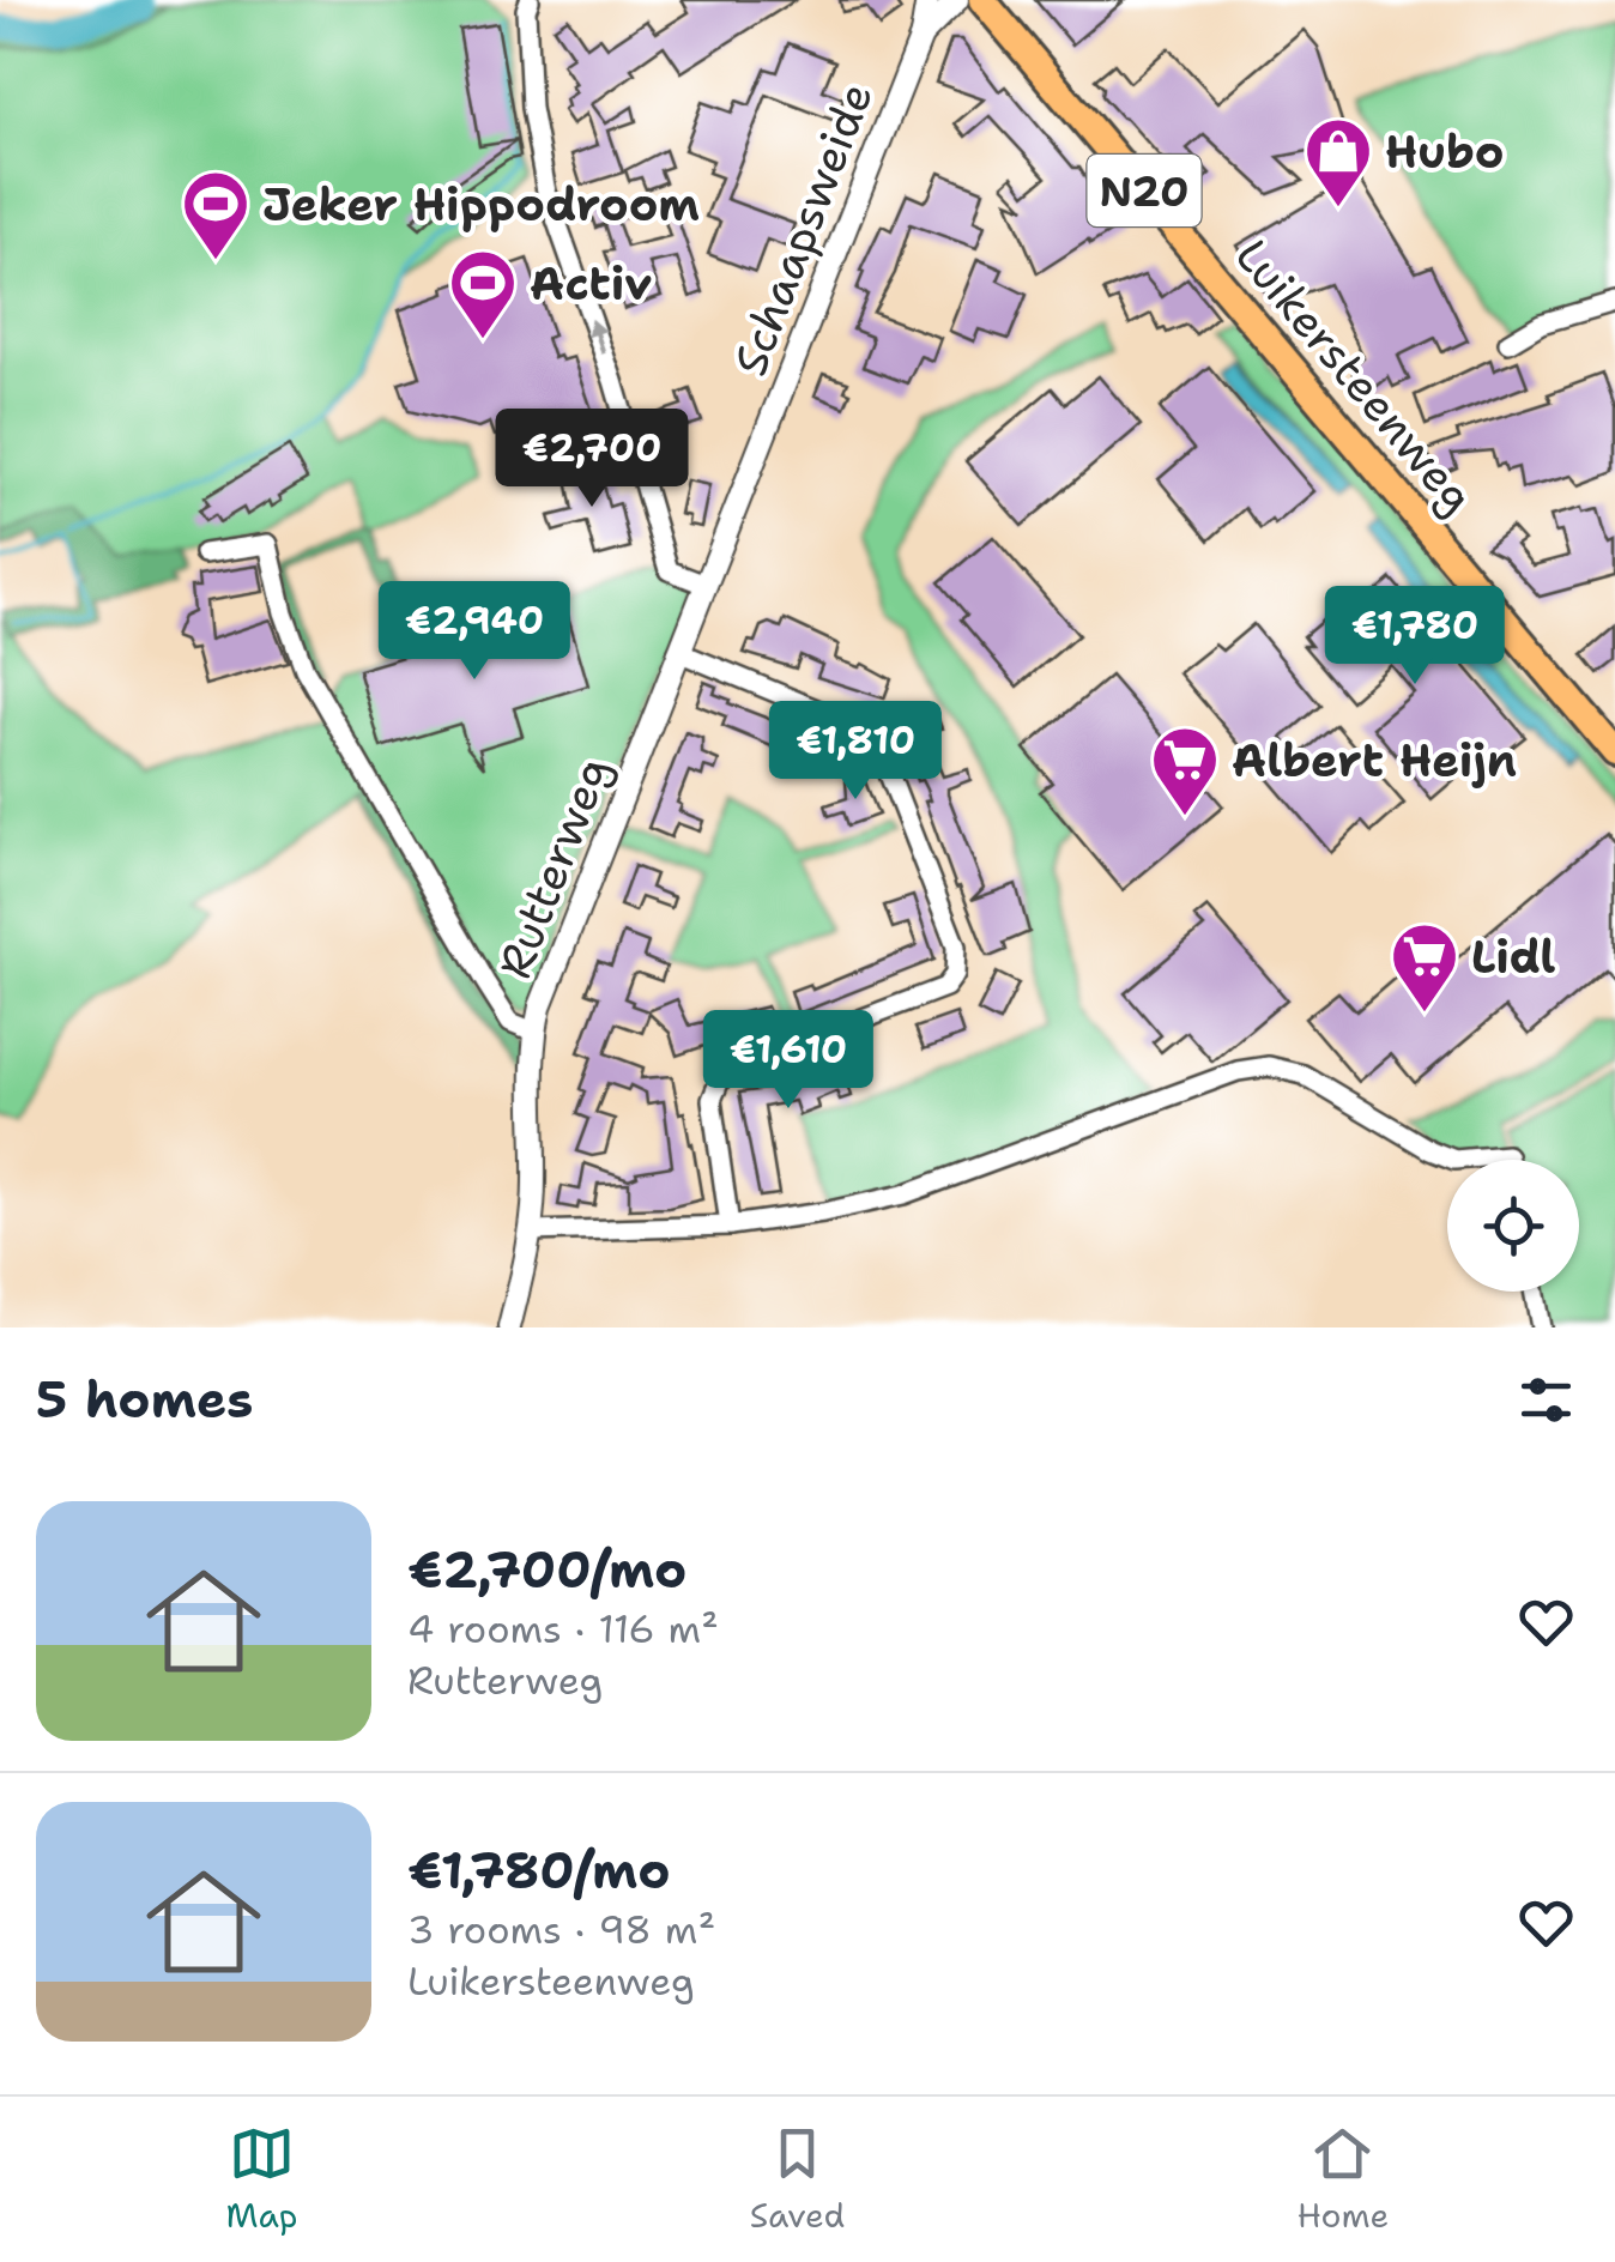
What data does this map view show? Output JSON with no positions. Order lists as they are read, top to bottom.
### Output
{
  "streets": {
    "main road": ["N20", "Luikersteenweg"],
    "street": ["Schaapsweide", "Rutterweg"]
  },
  "crossings": [
    ["Schaapsweide", "Rutterweg"]
  ],
  "places": {
    "shop": ["Hubo"],
    "sports": ["Jeker Hippodroom", "Activ"],
    "supermarket": ["Albert Heijn", "Lidl"]
  },
  "page": {
    "price": [
      "€2,700",
      "€2,940",
      "€1,780",
      "€1,810",
      "€1,610"
    ],
    "heading": "5 homes",
    "list": [
      {
        "name": "€2,700/mo",
        "note": "4 rooms · 116 m² · Rutterweg"
      },
      {
        "name": "€1,780/mo",
        "note": "3 rooms · 98 m² · Luikersteenweg"
      }
    ],
    "tabs": ["Map", "Saved", "Home"]
  }
}
